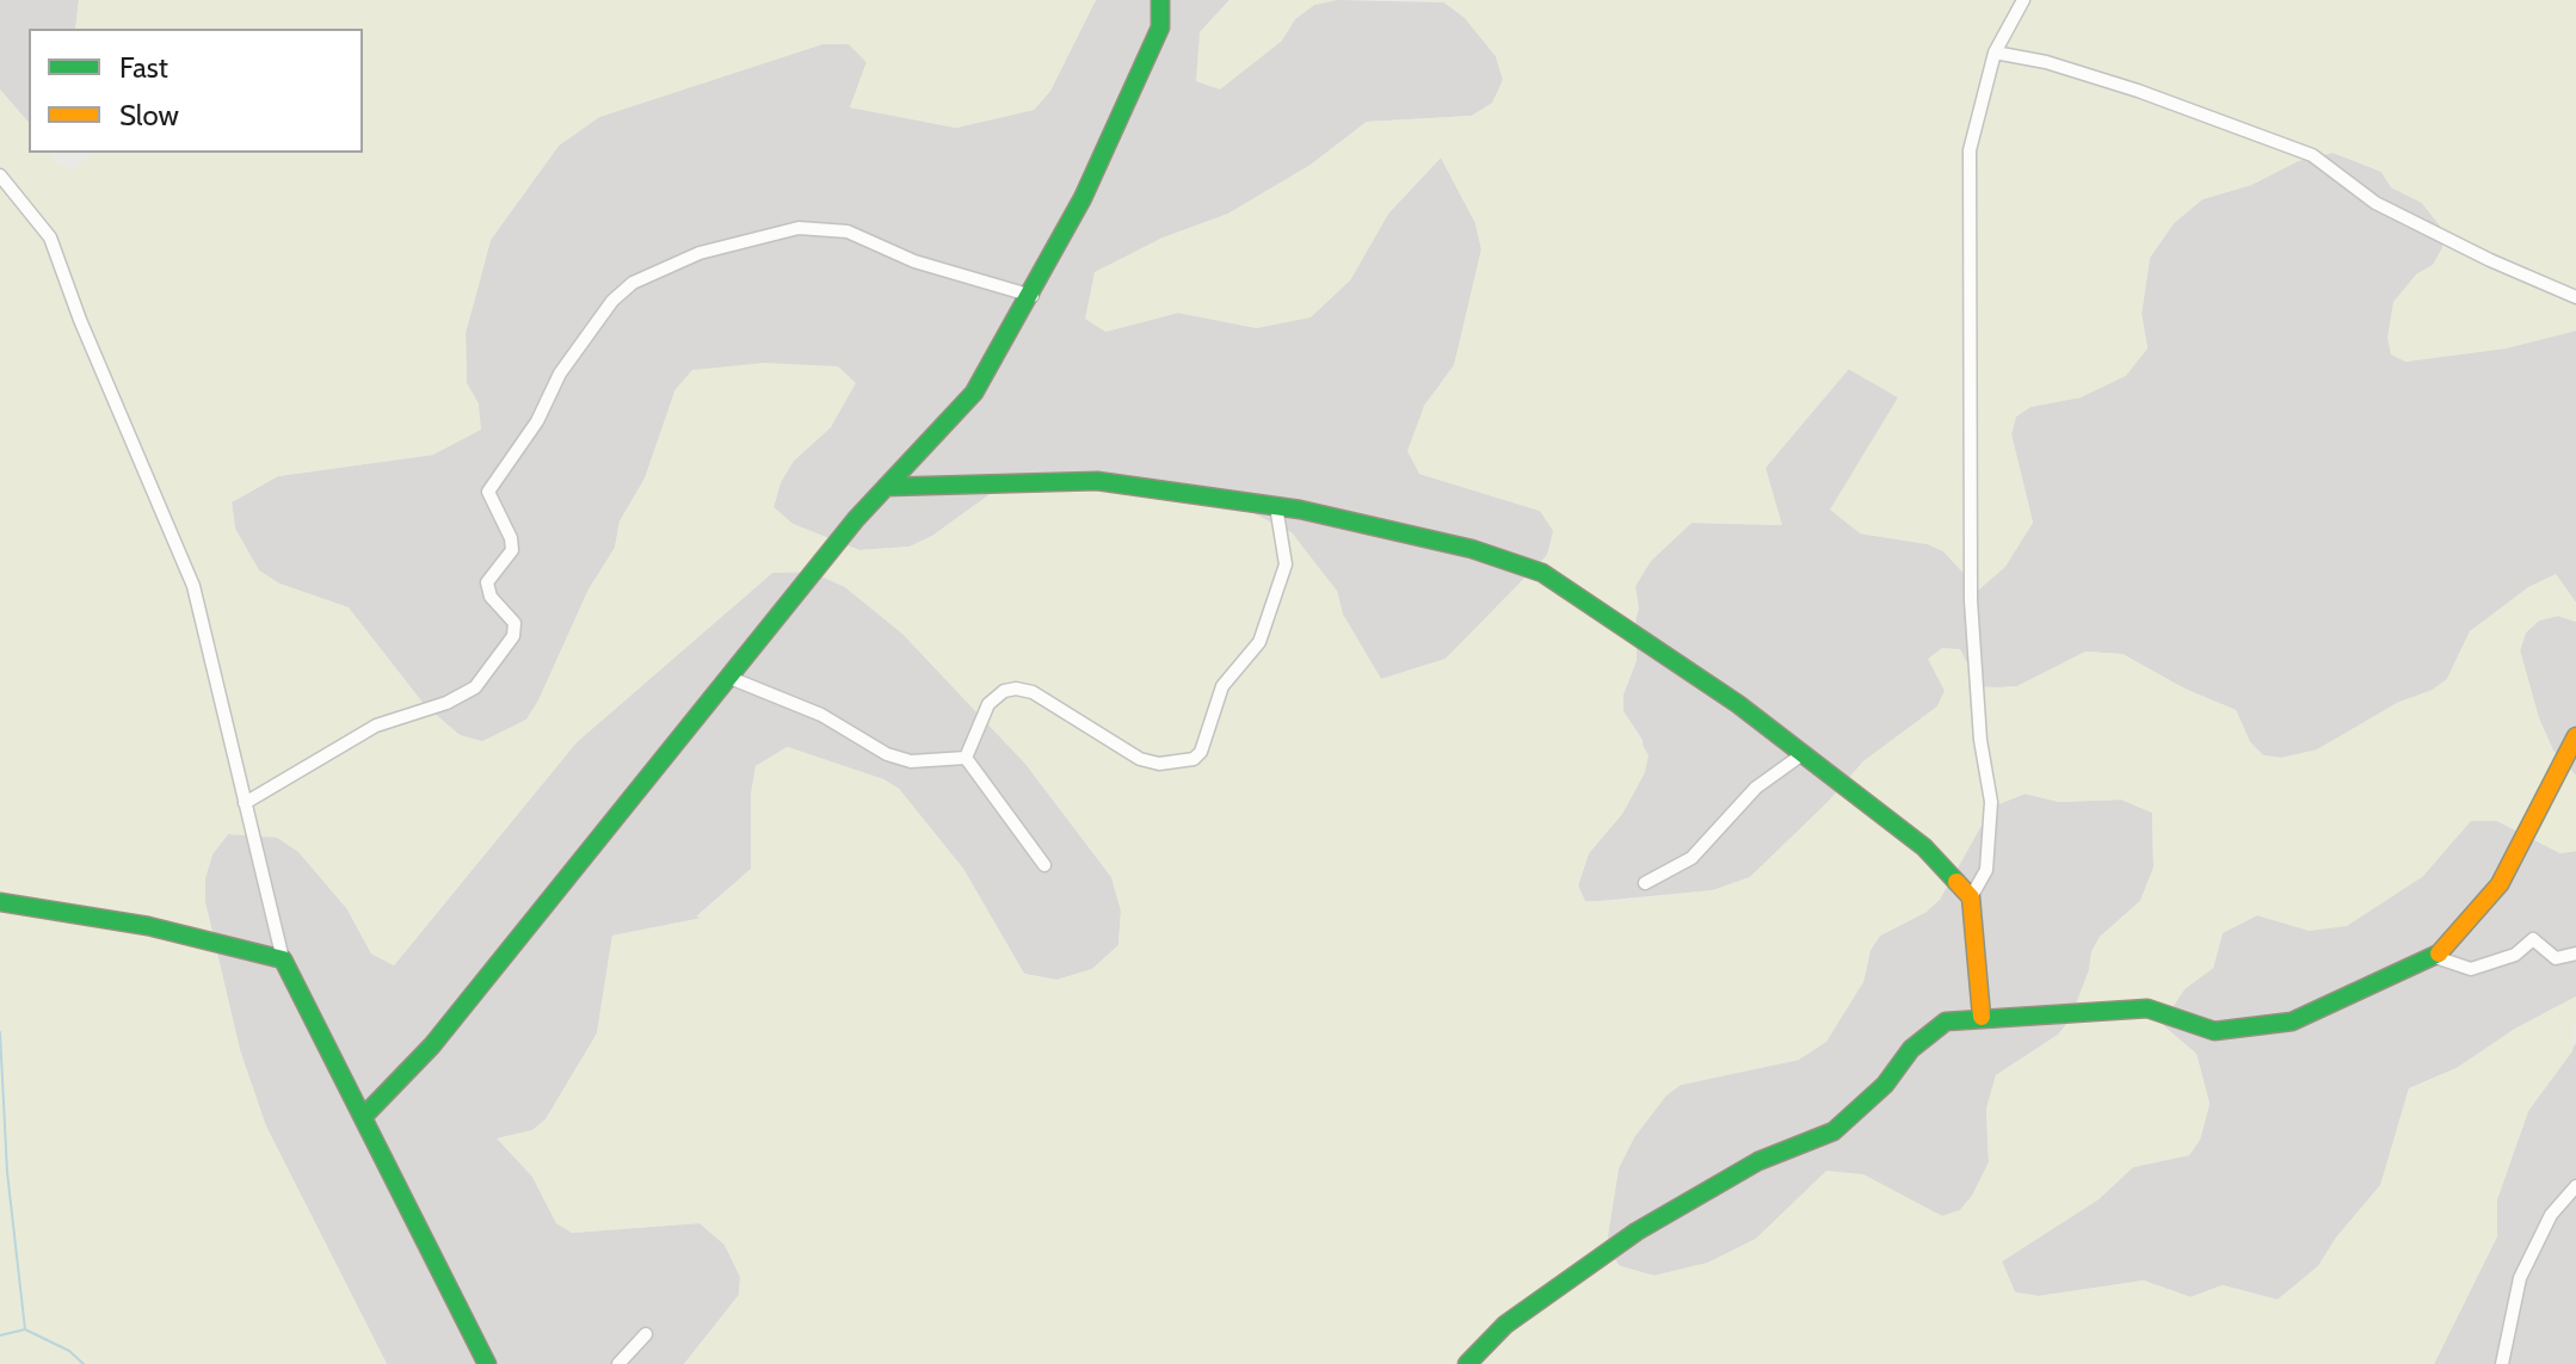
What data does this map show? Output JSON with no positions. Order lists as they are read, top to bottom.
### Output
{
  "legend": ["Fast", "Slow"]
}
